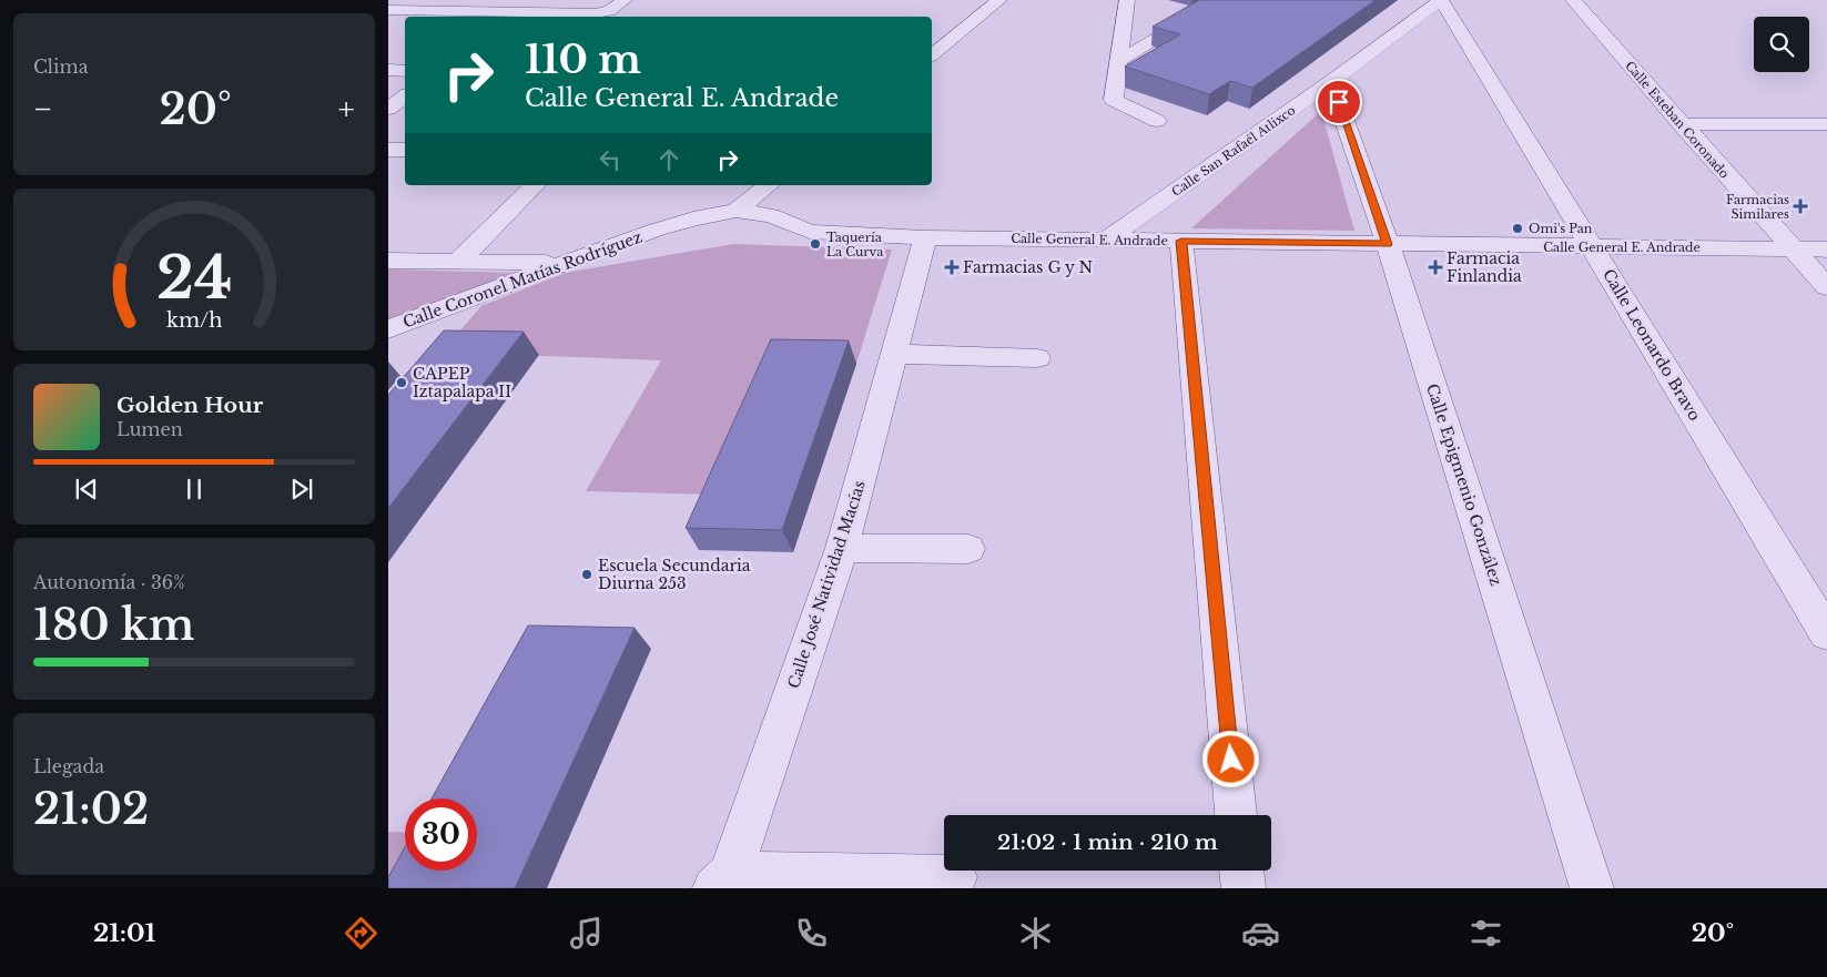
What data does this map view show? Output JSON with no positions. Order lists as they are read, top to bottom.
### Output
{
  "streets": {
    "street": [
      "Calle Esteban Coronado",
      "Calle San Rafaél Atlixco",
      "Calle General E. Andrade",
      "Calle Coronel Matías Rodríguez",
      "Calle Leonardo Bravo",
      "Calle Epigmenio González",
      "Calle José Natividad Macías"
    ]
  },
  "crossings": [
    ["Calle Esteban Coronado", "Calle General E. Andrade"],
    ["Calle San Rafaél Atlixco", "Calle General E. Andrade"],
    ["Calle San Rafaél Atlixco", "Calle Leonardo Bravo"],
    ["Calle San Rafaél Atlixco", "Calle Epigmenio González"],
    ["Calle General E. Andrade", "Calle Coronel Matías Rodríguez"],
    ["Calle General E. Andrade", "Calle Leonardo Bravo"],
    ["Calle General E. Andrade", "Calle Epigmenio González"],
    ["Calle General E. Andrade", "Calle José Natividad Macías"]
  ],
  "places": {
    "health": ["Farmacias Similares", "Farmacias G y N", "Farmacia Finlandia"],
    "other": [
      "Omi's Pan",
      "Taquería La Curva",
      "CAPEP Iztapalapa II",
      "Escuela Secundaria Diurna 253"
    ]
  },
  "page": {
    "tile": [
      "Clima",
      ["Autonomía · 36%", "180 km"],
      ["Llegada", "21:02"]
    ],
    "turn": ["110 m", "Calle General E. Andrade"],
    "heat": ["−", "20°", "+"],
    "song": ["Golden Hour", "Lumen"],
    "limit": "30",
    "trip": "21:02 · 1 min · 210 m",
    "tabs": ["21:01", "20°"],
    "gauge": ["24", "km/h"]
  }
}
